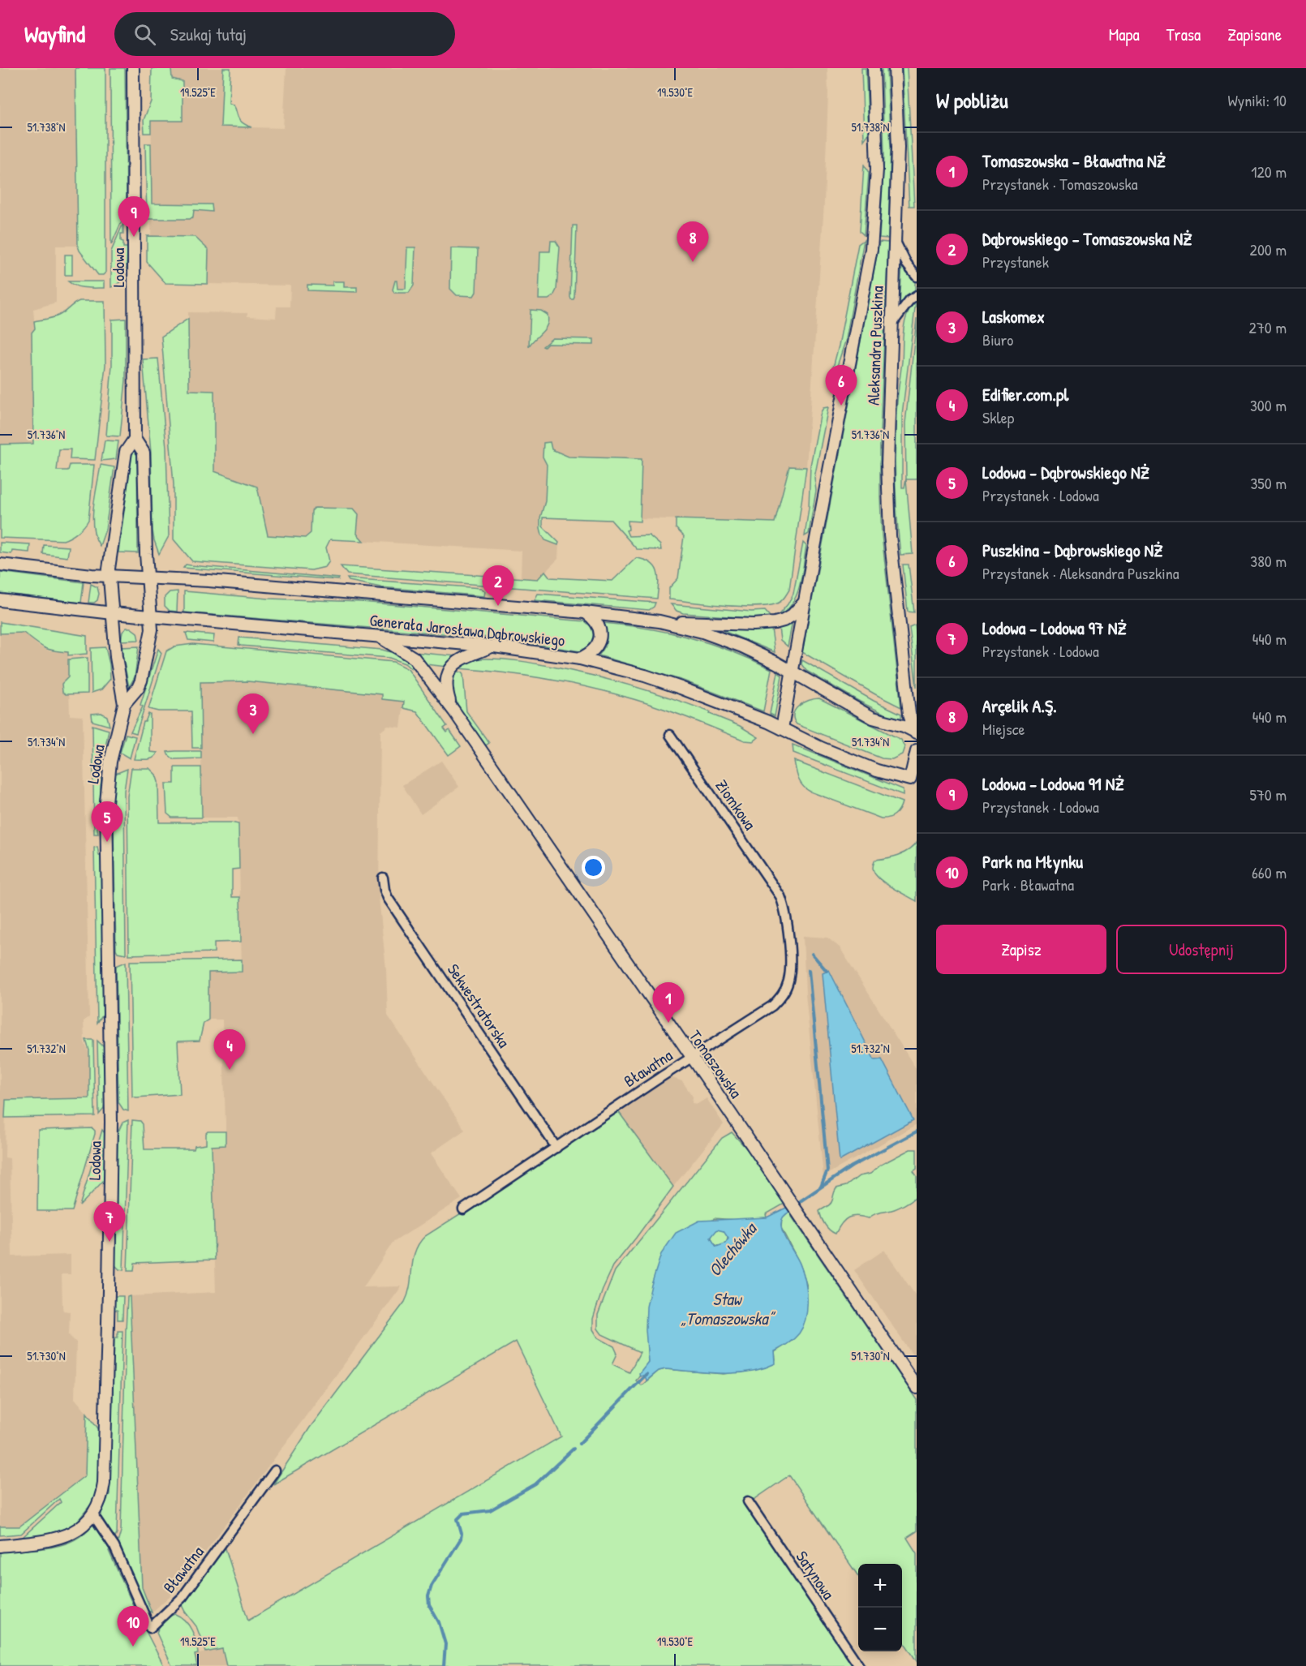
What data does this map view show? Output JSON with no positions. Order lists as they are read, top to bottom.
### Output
{
  "streets": {
    "main road": [
      "Lodowa",
      "Aleksandra Puszkina",
      "Generała Jarosława Dąbrowskiego",
      "Tomaszowska"
    ],
    "street": [
      "Ziomkowa",
      "Sekwestratorska",
      "Bławatna",
      "Satynowa"
    ]
  },
  "crossings": [
    ["Lodowa", "Generała Jarosława Dąbrowskiego"],
    ["Lodowa", "Bławatna"],
    ["Aleksandra Puszkina", "Generała Jarosława Dąbrowskiego"],
    ["Generała Jarosława Dąbrowskiego", "Tomaszowska"],
    ["Ziomkowa", "Bławatna"],
    ["Sekwestratorska", "Bławatna"],
    ["Tomaszowska", "Bławatna"]
  ],
  "water": ["Olechówka", "Staw „Tomaszowska”"],
  "page": {
    "header": "Wayfind",
    "search": "Szukaj tutaj",
    "nav": ["Mapa", "Trasa", "Zapisane"],
    "heading": ["W pobliżu", "Wyniki: 10"],
    "list": [
      {
        "mark": "1",
        "name": "Tomaszowska - Bławatna NŻ",
        "note": "Przystanek · Tomaszowska",
        "value": "120 m"
      },
      {
        "mark": "2",
        "name": "Dąbrowskiego - Tomaszowska NŻ",
        "note": "Przystanek",
        "value": "200 m"
      },
      {
        "mark": "3",
        "name": "Laskomex",
        "note": "Biuro",
        "value": "270 m"
      },
      {
        "mark": "4",
        "name": "Edifier.com.pl",
        "note": "Sklep",
        "value": "300 m"
      },
      {
        "mark": "5",
        "name": "Lodowa - Dąbrowskiego NŻ",
        "note": "Przystanek · Lodowa",
        "value": "350 m"
      },
      {
        "mark": "6",
        "name": "Puszkina - Dąbrowskiego NŻ",
        "note": "Przystanek · Aleksandra Puszkina",
        "value": "380 m"
      },
      {
        "mark": "7",
        "name": "Lodowa - Lodowa 97 NŻ",
        "note": "Przystanek · Lodowa",
        "value": "440 m"
      },
      {
        "mark": "8",
        "name": "Arçelik A.Ş.",
        "note": "Miejsce",
        "value": "440 m"
      },
      {
        "mark": "9",
        "name": "Lodowa - Lodowa 91 NŻ",
        "note": "Przystanek · Lodowa",
        "value": "570 m"
      },
      {
        "mark": "10",
        "name": "Park na Młynku",
        "note": "Park · Bławatna",
        "value": "660 m"
      }
    ],
    "pins": [
      "9",
      "8",
      "6",
      "2",
      "3",
      "5",
      "1",
      "4",
      "7",
      "10"
    ],
    "buttons": ["Zapisz", "Udostępnij"],
    "map_buttons": ["+", "−"]
  },
  "coordinates": [
    "19.525°E",
    "19.530°E",
    "51.738°N",
    "51.736°N",
    "51.734°N",
    "51.732°N",
    "51.730°N"
  ]
}
